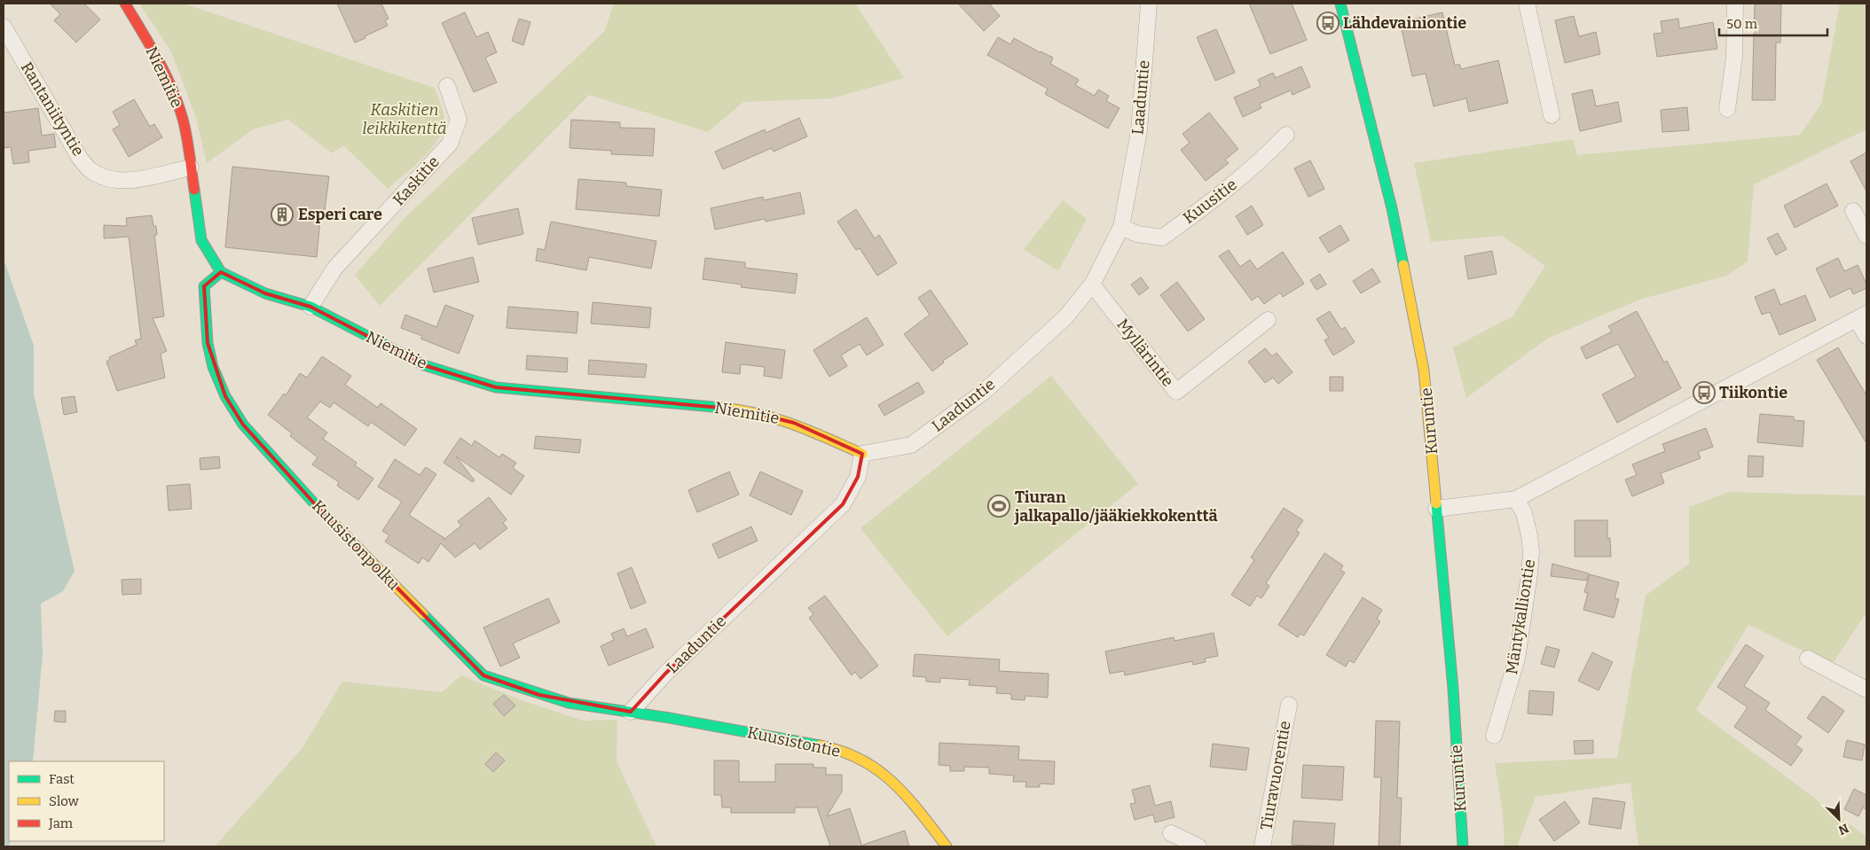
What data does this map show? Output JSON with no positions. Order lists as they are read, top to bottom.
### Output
{
  "streets": {
    "street": [
      "Niemitie",
      "Laaduntie",
      "Rantaniityntie",
      "Kaskitie",
      "Kuusitie",
      "Myllärintie",
      "Kuruntie",
      "Kuusistonpolku",
      "Mäntykalliontie",
      "Kuusistontie",
      "Tiuravuorentie"
    ]
  },
  "crossings": [
    ["Niemitie", "Laaduntie"],
    ["Niemitie", "Rantaniityntie"],
    ["Niemitie", "Kaskitie"],
    ["Niemitie", "Kuusistonpolku"],
    ["Laaduntie", "Kuusitie"],
    ["Laaduntie", "Myllärintie"],
    ["Laaduntie", "Kuusistonpolku"],
    ["Laaduntie", "Kuusistontie"],
    ["Kuusistonpolku", "Kuusistontie"]
  ],
  "parks": ["Kaskitien leikkikenttä"],
  "places": {
    "bus stop": ["Lähdevainiontie", "Tiikontie"],
    "building": ["Esperi care"],
    "sports": ["Tiuran jalkapallo/jääkiekkokenttä"]
  },
  "legend": ["Fast", "Slow", "Jam"],
  "scale_bar": "50 m",
  "north": "bottom right"
}
